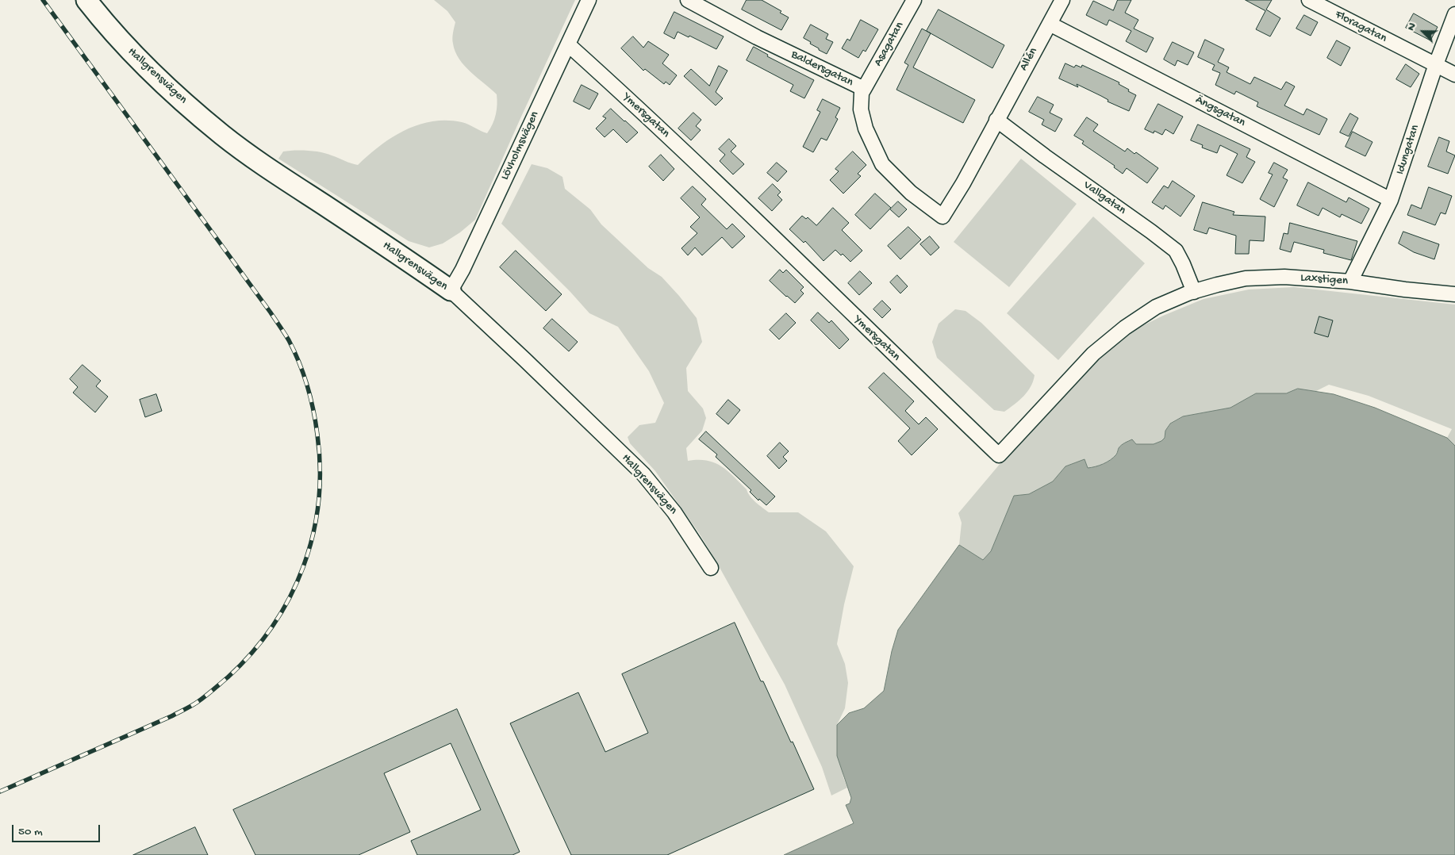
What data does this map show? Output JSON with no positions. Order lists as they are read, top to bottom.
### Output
{
  "streets": {
    "street": [
      "Floragatan",
      "Asagatan",
      "Allén",
      "Baldersgatan",
      "Hallgrensvägen",
      "Ängsgatan",
      "Ymersgatan",
      "Lövholmsvägen",
      "Idungatan",
      "Vallgatan",
      "Laxstigen"
    ]
  },
  "crossings": [
    ["Floragatan", "Idungatan"],
    ["Asagatan", "Baldersgatan"],
    ["Allén", "Baldersgatan"],
    ["Allén", "Ängsgatan"],
    ["Allén", "Vallgatan"],
    ["Baldersgatan", "Vallgatan"],
    ["Hallgrensvägen", "Lövholmsvägen"],
    ["Ängsgatan", "Idungatan"],
    ["Ymersgatan", "Lövholmsvägen"],
    ["Ymersgatan", "Vallgatan"],
    ["Ymersgatan", "Laxstigen"],
    ["Idungatan", "Laxstigen"],
    ["Vallgatan", "Laxstigen"]
  ],
  "scale_bar": "50 m",
  "north": "top left"
}
